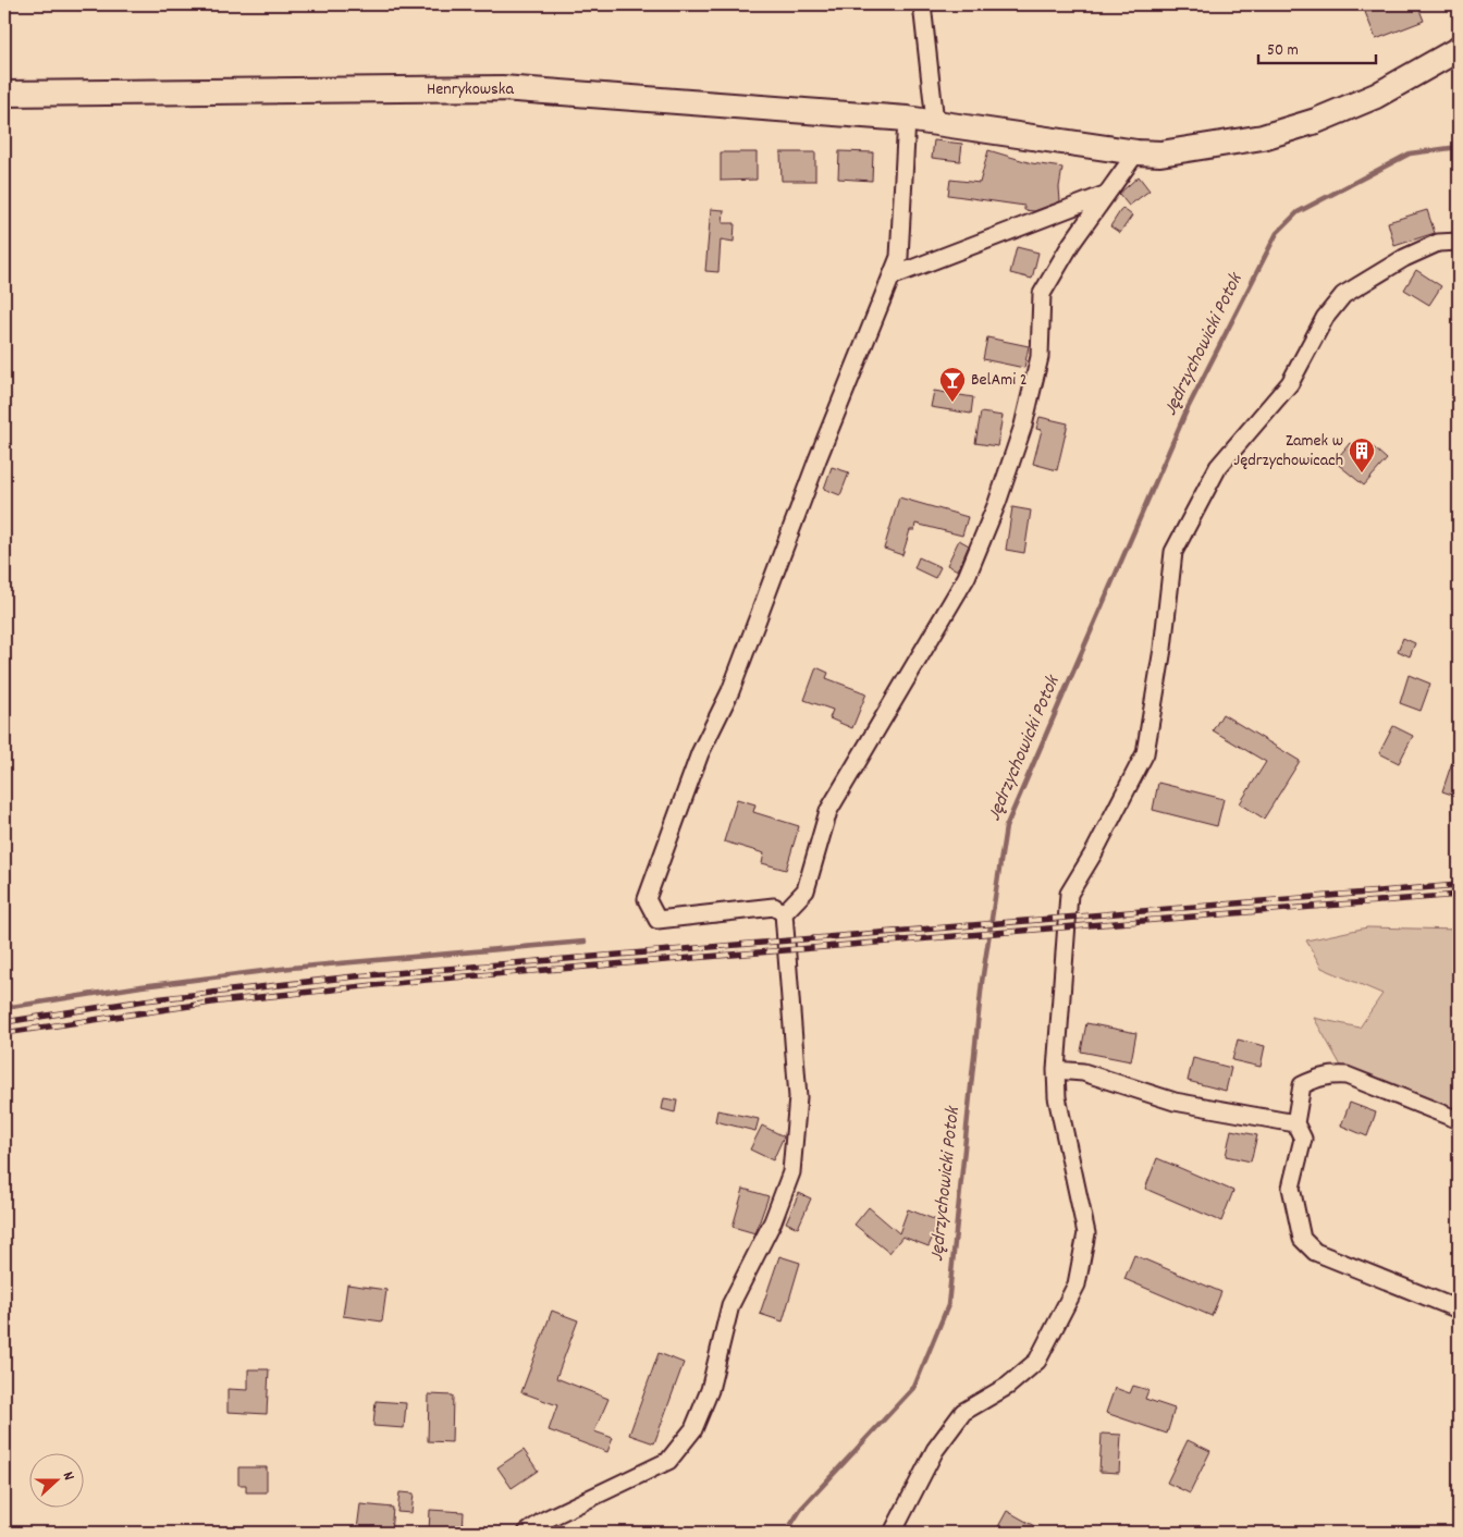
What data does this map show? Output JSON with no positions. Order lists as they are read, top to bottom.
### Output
{
  "streets": {
    "main road": ["Henrykowska"]
  },
  "water": ["Jędrzychowicki Potok"],
  "places": {
    "bar": ["BelAmi 2"],
    "building": ["Zamek w Jędrzychowicach"]
  },
  "scale_bar": "50 m",
  "north": "right"
}
